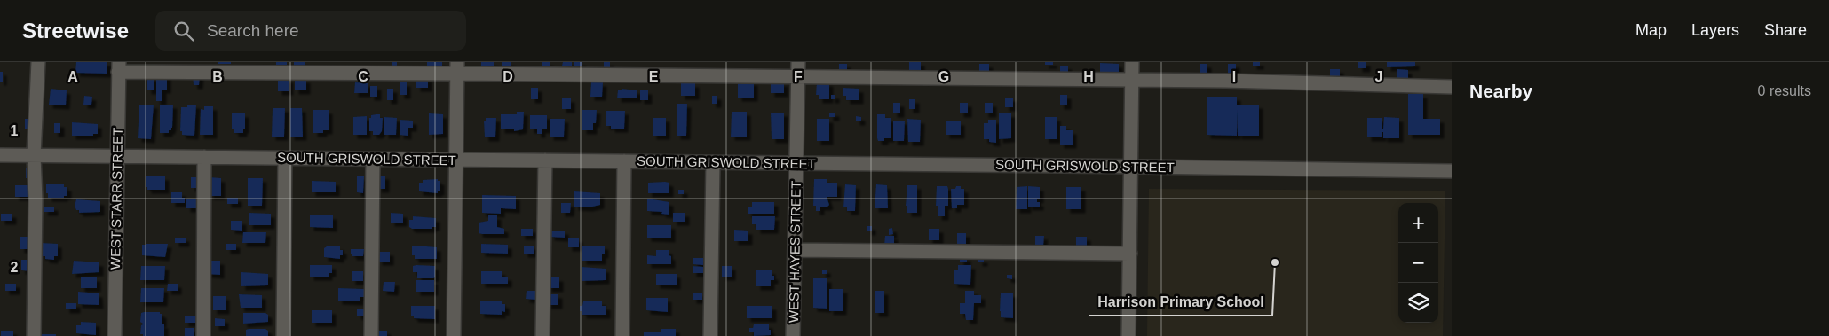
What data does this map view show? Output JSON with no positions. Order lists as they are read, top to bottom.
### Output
{
  "streets": {
    "street": ["SOUTH GRISWOLD STREET", "WEST STARR STREET", "WEST HAYES STREET"]
  },
  "crossings": [
    ["SOUTH GRISWOLD STREET", "WEST STARR STREET"],
    ["SOUTH GRISWOLD STREET", "WEST HAYES STREET"]
  ],
  "places": ["Harrison Primary School"],
  "page": {
    "header": "Streetwise",
    "search": "Search here",
    "nav": ["Map", "Layers", "Share"],
    "heading": ["Nearby", "0 results"],
    "map_buttons": ["+", "−"]
  },
  "grid": {
    "columns": [
      "A",
      "B",
      "C",
      "D",
      "E",
      "F",
      "G",
      "H",
      "I",
      "J"
    ],
    "rows": ["1", "2"]
  }
}
